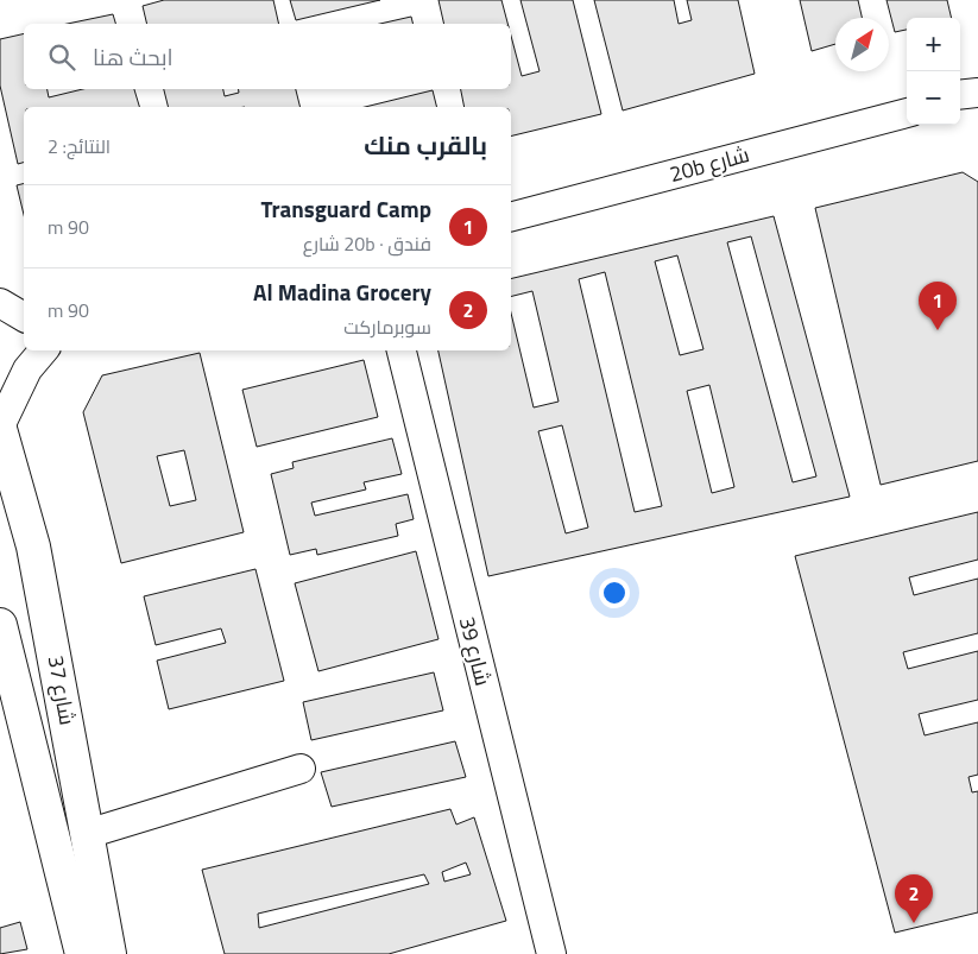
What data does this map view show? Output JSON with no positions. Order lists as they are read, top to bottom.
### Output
{
  "streets": {
    "street": ["20b شارع", "شارع 39", "شارع 37"]
  },
  "north": "top right",
  "page": {
    "map_buttons": ["+", "−"],
    "search": "ابحث هنا",
    "heading": ["بالقرب منك", "النتائج: 2"],
    "list": [
      {
        "mark": "1",
        "name": "Transguard Camp",
        "note": "فندق · 20b شارع",
        "value": "90 m"
      },
      {
        "mark": "2",
        "name": "Al Madina Grocery",
        "note": "سوبرماركت",
        "value": "90 m"
      }
    ],
    "pins": ["1", "2"]
  }
}
